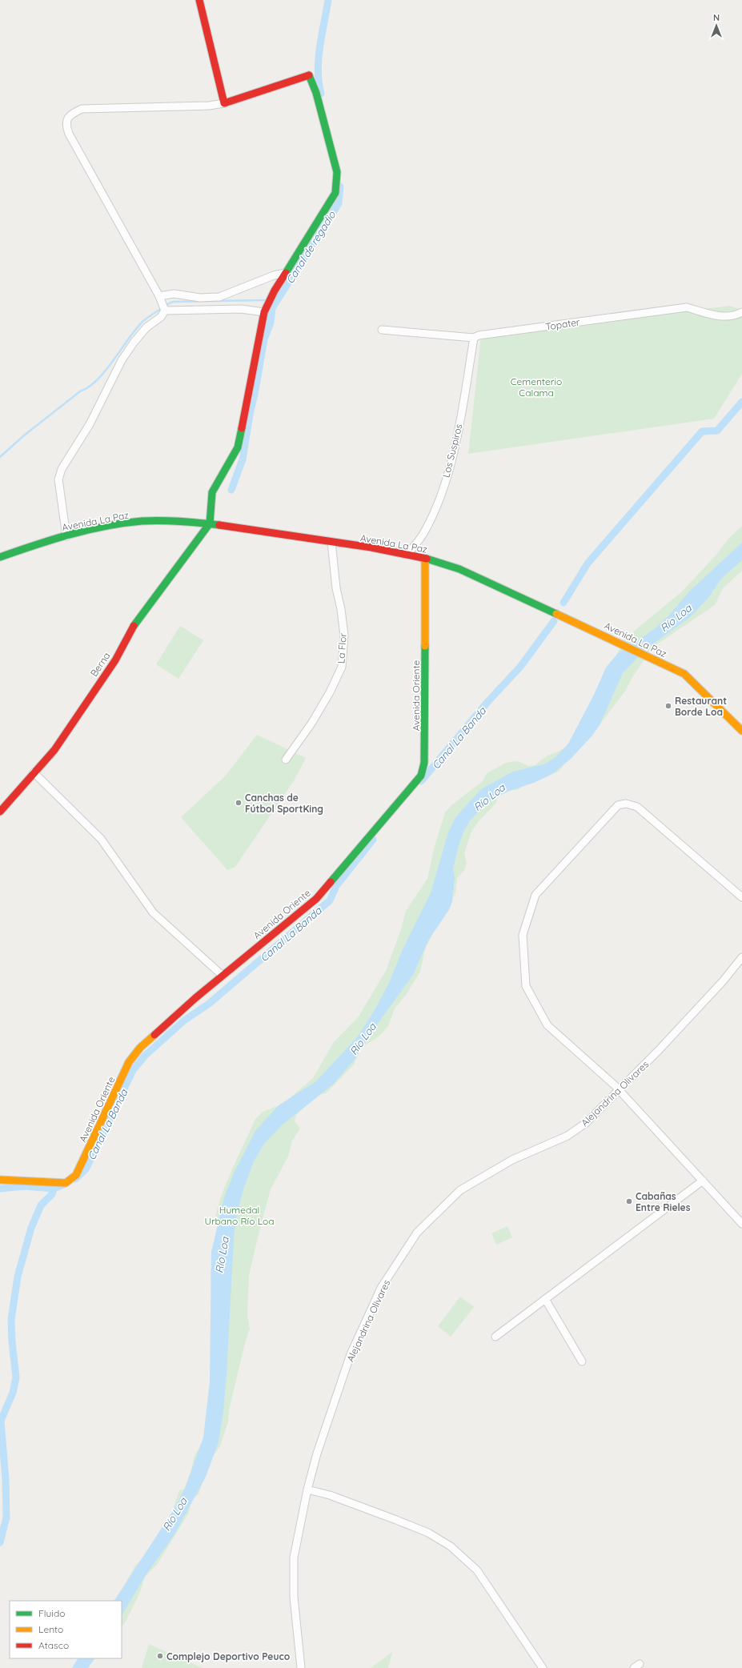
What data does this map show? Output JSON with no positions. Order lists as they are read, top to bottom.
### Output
{
  "streets": {
    "street": [
      "Topater",
      "Los Suspiros",
      "Avenida La Paz",
      "La Flor",
      "Berna",
      "Avenida Oriente",
      "Alejandrina Olivares"
    ]
  },
  "crossings": [
    ["Topater", "Los Suspiros"],
    ["Los Suspiros", "Avenida La Paz"],
    ["Avenida La Paz", "La Flor"],
    ["Avenida La Paz", "Berna"],
    ["Avenida La Paz", "Avenida Oriente"]
  ],
  "water": ["Canal de regadio", "Río Loa", "Canal La Banda"],
  "parks": ["Cementerio Calama", "Humedal Urbano Río Loa"],
  "places": [
    "Restaurant Borde Loa",
    "Canchas de Fútbol SportKing",
    "Cabañas Entre Rieles",
    "Complejo Deportivo Peuco"
  ],
  "legend": ["Fluido", "Lento", "Atasco"],
  "north": "top"
}
